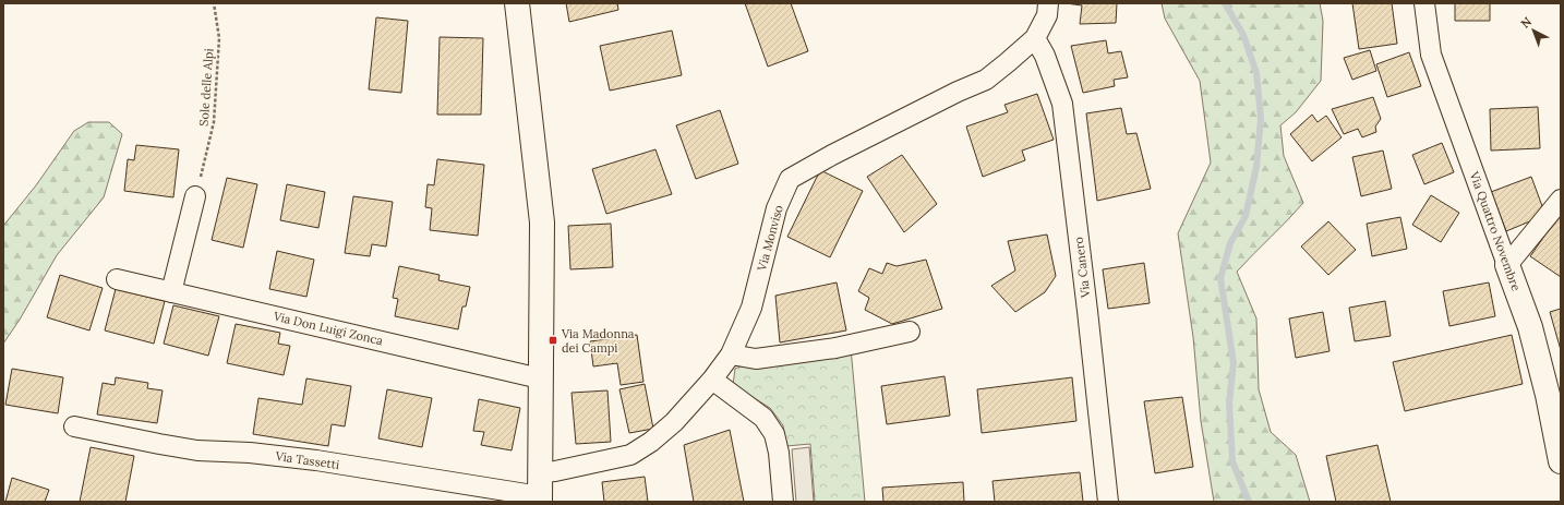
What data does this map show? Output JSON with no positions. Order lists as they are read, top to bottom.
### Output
{
  "streets": {
    "street": [
      "Via Quattro Novembre",
      "Via Monviso",
      "Via Canero",
      "Via Don Luigi Zonca",
      "Via Tassetti"
    ],
    "path": ["Sole delle Alpi"]
  },
  "crossings": [
    ["Via Monviso", "Via Canero"]
  ],
  "places": {
    "transit": ["Via Madonna dei Campi"]
  },
  "north": "top left"
}
